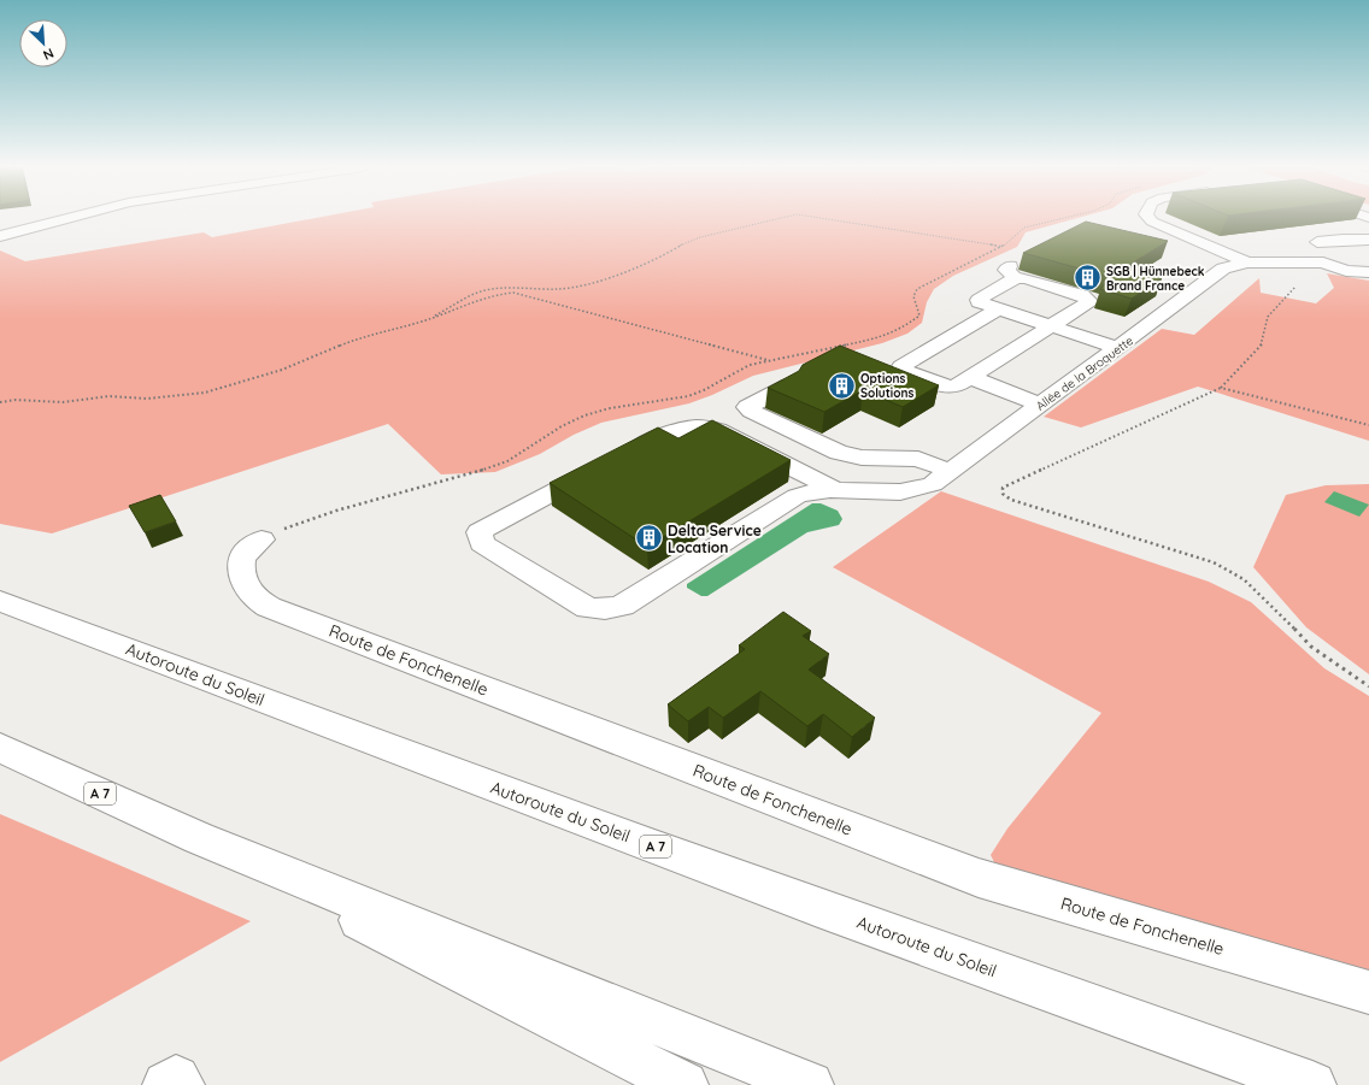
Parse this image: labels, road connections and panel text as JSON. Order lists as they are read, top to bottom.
{
  "streets": {
    "main road": [
      "Allée de la Broquette",
      "Route de Fonchenelle",
      "Autoroute du Soleil",
      "A 7"
    ]
  },
  "places": {
    "building": ["SGB | Hünnebeck Brand France", "Options Solutions", "Delta Service Location"]
  },
  "north": "bottom right"
}
